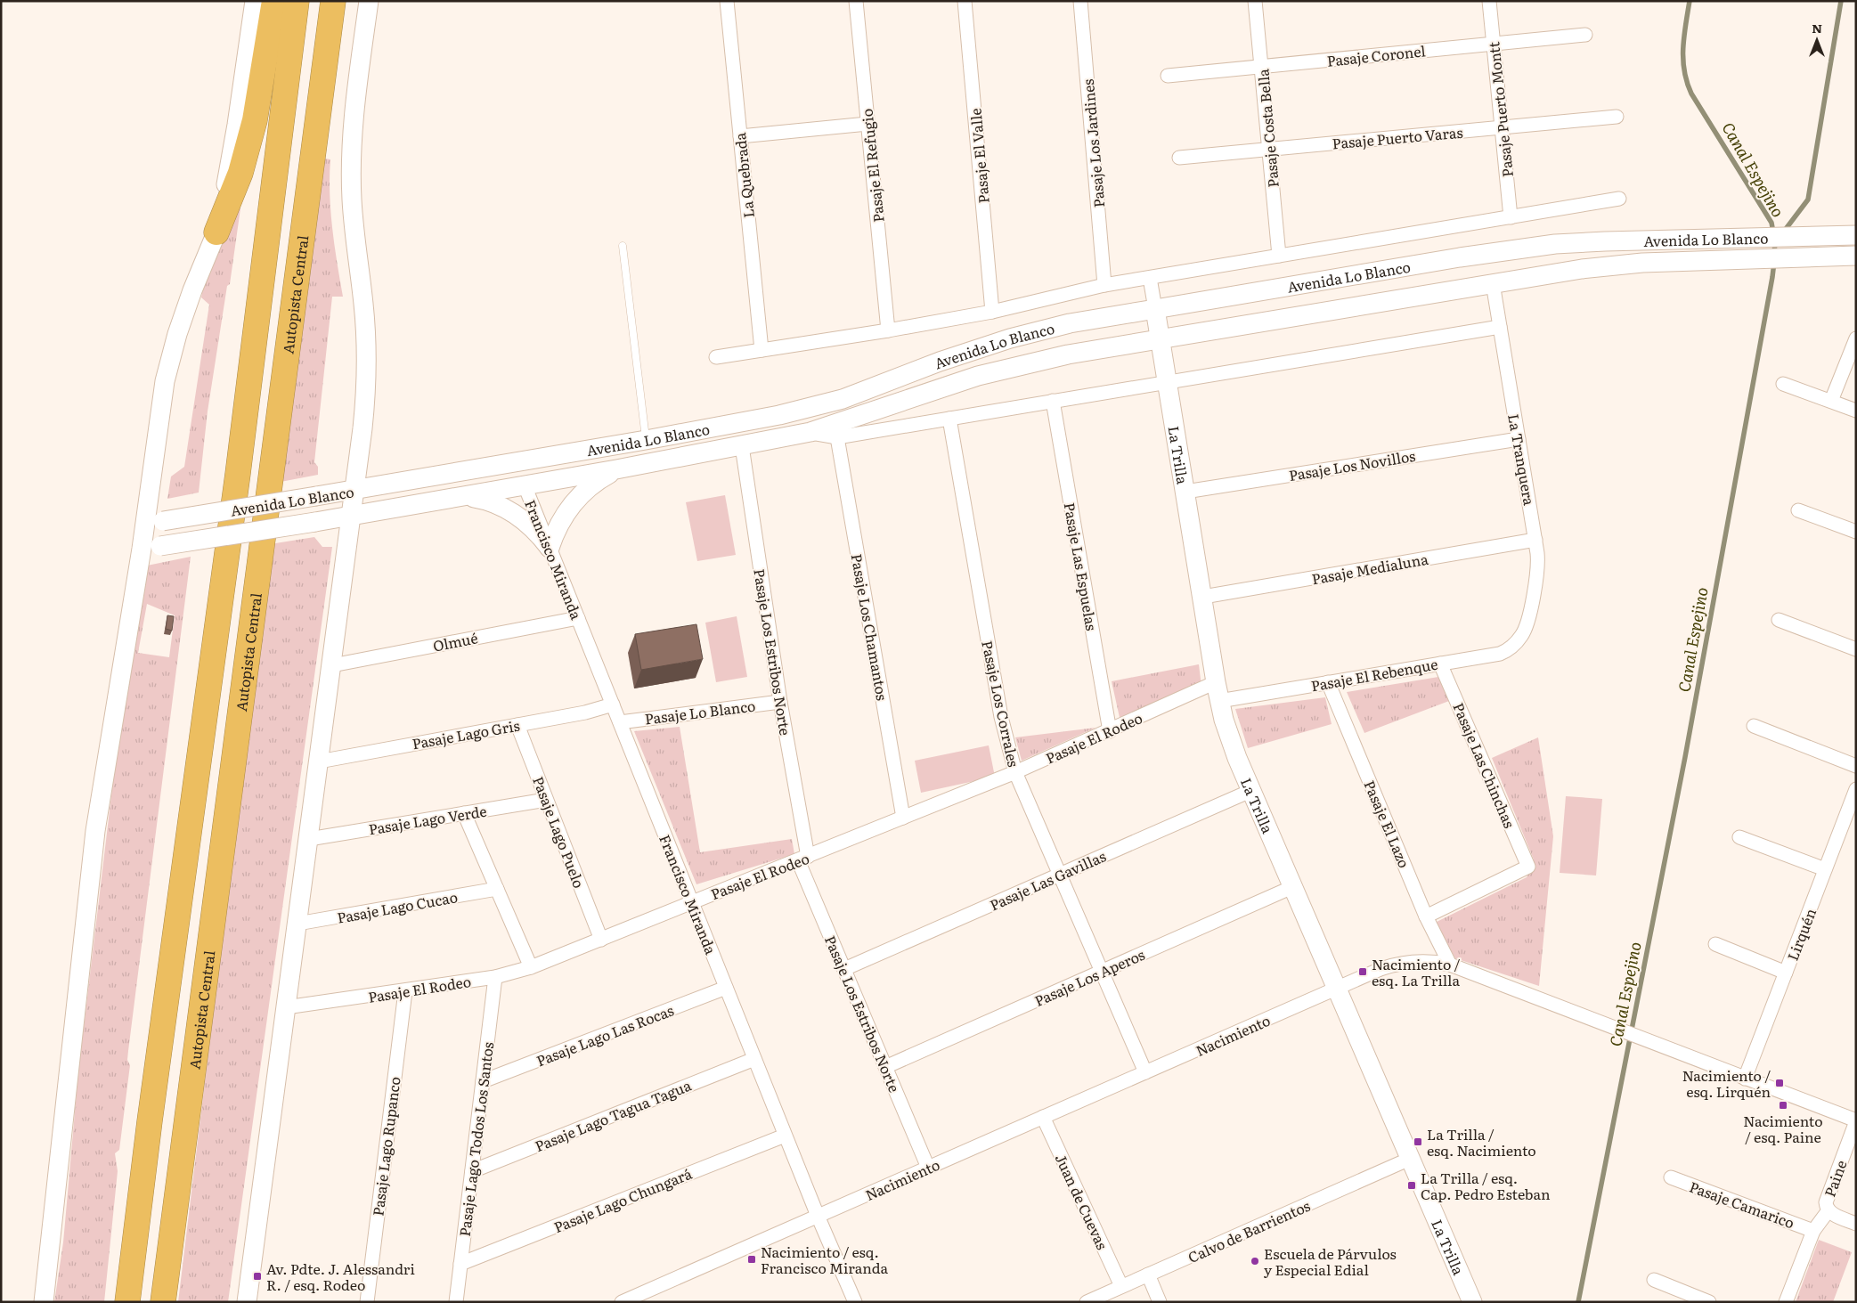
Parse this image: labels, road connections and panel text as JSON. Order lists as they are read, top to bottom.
{
  "streets": {
    "highway": ["Autopista Central"],
    "main road": ["Avenida Lo Blanco", "La Trilla"],
    "street": [
      "Pasaje Coronel",
      "Pasaje Puerto Montt",
      "Pasaje Costa Bella",
      "Pasaje Puerto Varas",
      "Pasaje Los Jardines",
      "Pasaje El Valle",
      "Pasaje El Refugio",
      "La Quebrada",
      "La Tranquera",
      "Pasaje Los Novillos",
      "Francisco Miranda",
      "Pasaje Las Espuelas",
      "Pasaje Medialuna",
      "Pasaje Los Chamantos",
      "Olmué",
      "Pasaje Los Estribos Norte",
      "Pasaje El Rebenque",
      "Pasaje Los Corrales",
      "Pasaje Lo Blanco",
      "Pasaje Lago Gris",
      "Pasaje El Rodeo",
      "Pasaje Las Chinchas",
      "Pasaje Lago Verde",
      "Pasaje El Lazo",
      "Pasaje Lago Puelo",
      "Pasaje Las Gavillas",
      "Pasaje Lago Cucao",
      "Lirquén",
      "Pasaje Los Aperos",
      "Pasaje Lago Las Rocas",
      "Nacimiento",
      "Pasaje Lago Tagua Tagua",
      "Pasaje Lago Todos Los Santos",
      "Pasaje Lago Rupanco",
      "Paine",
      "Pasaje Lago Chungará",
      "Juan de Cuevas",
      "Pasaje Camarico",
      "Calvo de Barrientos"
    ]
  },
  "crossings": [
    ["Pasaje Coronel", "Pasaje Puerto Montt"],
    ["Pasaje Coronel", "Pasaje Costa Bella"],
    ["Pasaje Puerto Montt", "Pasaje Puerto Varas"],
    ["Pasaje Puerto Montt", "Avenida Lo Blanco"],
    ["Pasaje Costa Bella", "Pasaje Puerto Varas"],
    ["Pasaje Costa Bella", "Avenida Lo Blanco"],
    ["Pasaje Los Jardines", "Avenida Lo Blanco"],
    ["Pasaje El Valle", "Avenida Lo Blanco"],
    ["Pasaje El Refugio", "Avenida Lo Blanco"],
    ["La Quebrada", "Avenida Lo Blanco"],
    ["Avenida Lo Blanco", "La Trilla"],
    ["Avenida Lo Blanco", "La Tranquera"],
    ["Avenida Lo Blanco", "Francisco Miranda"],
    ["Avenida Lo Blanco", "Pasaje Las Espuelas"],
    ["Avenida Lo Blanco", "Pasaje Los Chamantos"],
    ["Avenida Lo Blanco", "Pasaje Los Estribos Norte"],
    ["Avenida Lo Blanco", "Pasaje Los Corrales"],
    ["La Trilla", "Pasaje Los Novillos"],
    ["La Trilla", "Pasaje Medialuna"],
    ["La Trilla", "Pasaje El Rebenque"],
    ["La Trilla", "Pasaje El Rodeo"],
    ["La Trilla", "Pasaje Las Gavillas"],
    ["La Trilla", "Pasaje Los Aperos"],
    ["La Trilla", "Nacimiento"],
    ["La Trilla", "Calvo de Barrientos"],
    ["La Tranquera", "Pasaje Los Novillos"],
    ["La Tranquera", "Pasaje Medialuna"],
    ["La Tranquera", "Pasaje El Rebenque"],
    ["Francisco Miranda", "Olmué"],
    ["Francisco Miranda", "Pasaje Lo Blanco"],
    ["Francisco Miranda", "Pasaje Lago Gris"],
    ["Francisco Miranda", "Pasaje El Rodeo"],
    ["Francisco Miranda", "Pasaje Lago Las Rocas"],
    ["Francisco Miranda", "Nacimiento"],
    ["Francisco Miranda", "Pasaje Lago Tagua Tagua"],
    ["Francisco Miranda", "Pasaje Lago Chungará"],
    ["Pasaje Las Espuelas", "Pasaje El Rodeo"],
    ["Pasaje Los Chamantos", "Pasaje El Rodeo"],
    ["Pasaje Los Estribos Norte", "Pasaje Lo Blanco"],
    ["Pasaje Los Estribos Norte", "Pasaje El Rodeo"],
    ["Pasaje Los Estribos Norte", "Pasaje Las Gavillas"],
    ["Pasaje Los Estribos Norte", "Pasaje Los Aperos"],
    ["Pasaje Los Estribos Norte", "Nacimiento"],
    ["Pasaje El Rebenque", "Pasaje Las Chinchas"],
    ["Pasaje El Rebenque", "Pasaje El Lazo"],
    ["Pasaje Los Corrales", "Pasaje El Rodeo"],
    ["Pasaje Los Corrales", "Pasaje Las Gavillas"],
    ["Pasaje Los Corrales", "Pasaje Los Aperos"],
    ["Pasaje Los Corrales", "Nacimiento"],
    ["Pasaje Lago Gris", "Pasaje Lago Puelo"],
    ["Pasaje El Rodeo", "Pasaje Lago Puelo"],
    ["Pasaje El Rodeo", "Pasaje Lago Todos Los Santos"],
    ["Pasaje El Rodeo", "Pasaje Lago Rupanco"],
    ["Pasaje Las Chinchas", "Pasaje El Lazo"],
    ["Pasaje Lago Verde", "Pasaje Lago Puelo"],
    ["Pasaje El Lazo", "Nacimiento"],
    ["Lirquén", "Nacimiento"],
    ["Pasaje Lago Las Rocas", "Pasaje Lago Todos Los Santos"],
    ["Nacimiento", "Paine"],
    ["Nacimiento", "Juan de Cuevas"],
    ["Pasaje Lago Tagua Tagua", "Pasaje Lago Todos Los Santos"],
    ["Pasaje Lago Todos Los Santos", "Pasaje Lago Chungará"],
    ["Juan de Cuevas", "Calvo de Barrientos"]
  ],
  "water": ["Canal Espejino"],
  "places": {
    "transit": [
      "Nacimiento / esq. La Trilla",
      "Nacimiento / esq. Lirquén",
      "Nacimiento / esq. Paine",
      "La Trilla / esq. Nacimiento",
      "La Trilla / esq. Cap. Pedro Esteban",
      "Nacimiento / esq. Francisco Miranda",
      "Av. Pdte. J. Alessandri R. / esq. Rodeo"
    ],
    "other": ["Escuela de Párvulos y Especial Edial"]
  },
  "north": "top"
}
